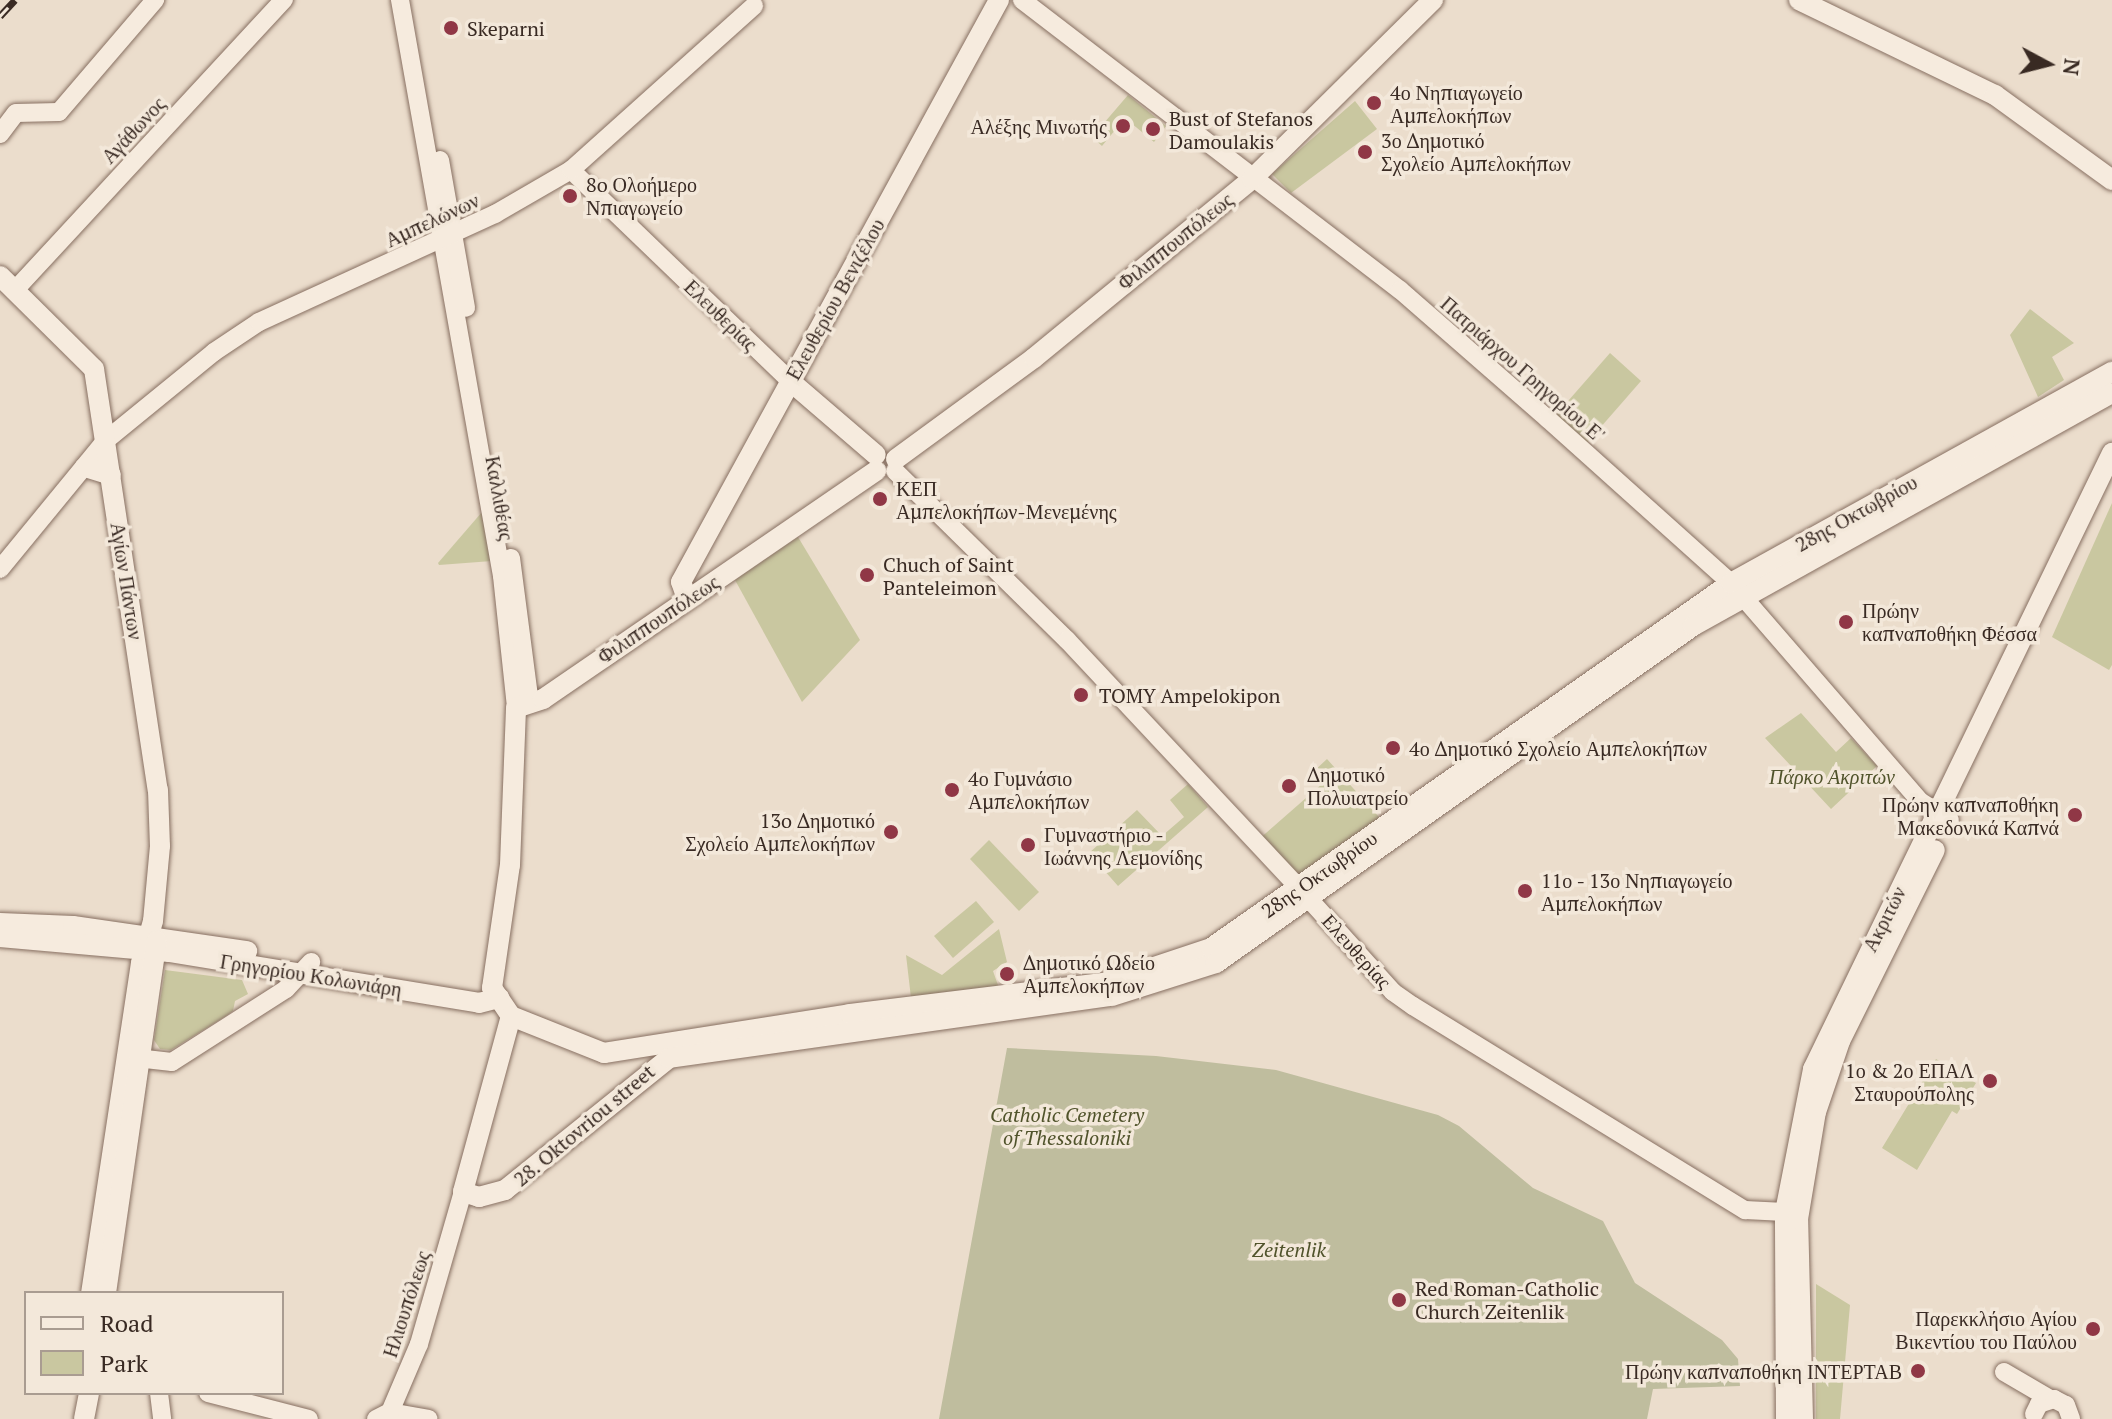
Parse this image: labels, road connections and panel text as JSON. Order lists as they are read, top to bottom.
{
  "streets": {
    "main road": [
      "Φιλιππουπόλεως",
      "Ελευθερίου Βενιζέλου",
      "Ελευθερίας",
      "Καλλιθέας",
      "28ης Οκτωβρίου",
      "Αγίων Πάντων",
      "Ακριτών",
      "Γρηγορίου Κολωνιάρη"
    ],
    "street": [
      "Αγάθωνος",
      "Αμπελώνων",
      "Πατριάρχου Γρηγορίου Ε'",
      "Ηλιουπόλεως"
    ]
  },
  "crossings": [
    ["Αγάθωνος", "Αγίων Πάντων"],
    ["Αμπελώνων", "Ελευθερίας"],
    ["Αμπελώνων", "Καλλιθέας"],
    ["Αμπελώνων", "Αγίων Πάντων"],
    ["Φιλιππουπόλεως", "Ελευθερίου Βενιζέλου"],
    ["Φιλιππουπόλεως", "Ελευθερίας"],
    ["Φιλιππουπόλεως", "Πατριάρχου Γρηγορίου Ε'"],
    ["Φιλιππουπόλεως", "Καλλιθέας"],
    ["Ελευθερίου Βενιζέλου", "Ελευθερίας"],
    ["Ελευθερίας", "28ης Οκτωβρίου"],
    ["Ελευθερίας", "Ακριτών"],
    ["Πατριάρχου Γρηγορίου Ε'", "28ης Οκτωβρίου"],
    ["Πατριάρχου Γρηγορίου Ε'", "Ακριτών"],
    ["Καλλιθέας", "Γρηγορίου Κολωνιάρη"],
    ["28ης Οκτωβρίου", "Ηλιουπόλεως"],
    ["Αγίων Πάντων", "Γρηγορίου Κολωνιάρη"]
  ],
  "parks": ["Πάρκο Ακριτών", "Catholic Cemetery of Thessaloniki", "Zeitenlik"],
  "places": [
    "Skeparni",
    "4ο Νηπιαγωγείο Αμπελοκήπων",
    "Αλέξης Μινωτής",
    "Bust of Stefanos Damoulakis",
    "3ο Δημοτικό Σχολείο Αμπελοκήπων",
    "8o Ολοήμερο Νπιαγωγείο",
    "ΚΕΠ Αμπελοκήπων-Μενεμένης",
    "Chuch of Saint Panteleimon",
    "Πρώην καπναποθήκη Φέσσα",
    "TOMY Ampelokipon",
    "4ο Δημοτικό Σχολείο Αμπελοκήπων",
    "Δημοτικό Πολυιατρείο",
    "4ο Γυμνάσιο Αμπελοκήπων",
    "Πρώην καπναποθήκη Μακεδονικά Καπνά",
    "13o Δημοτικό Σχολείο Αμπελοκήπων",
    "Γυμναστήριο - Ιωάννης Λεμονίδης",
    "11ο - 13ο Νηπιαγωγείο Αμπελοκήπων",
    "Δημοτικό Ωδείο Αμπελοκήπων",
    "1ο & 2ο ΕΠΑΛ Σταυρούπολης",
    "Red Roman-Catholic Church Zeitenlik",
    "Παρεκκλήσιο Αγίου Βικεντίου του Παύλου",
    "Πρώην καπναποθήκη ΙΝΤΕΡΤΑΒ"
  ],
  "legend": ["Road", "Park"],
  "north": "right"
}
